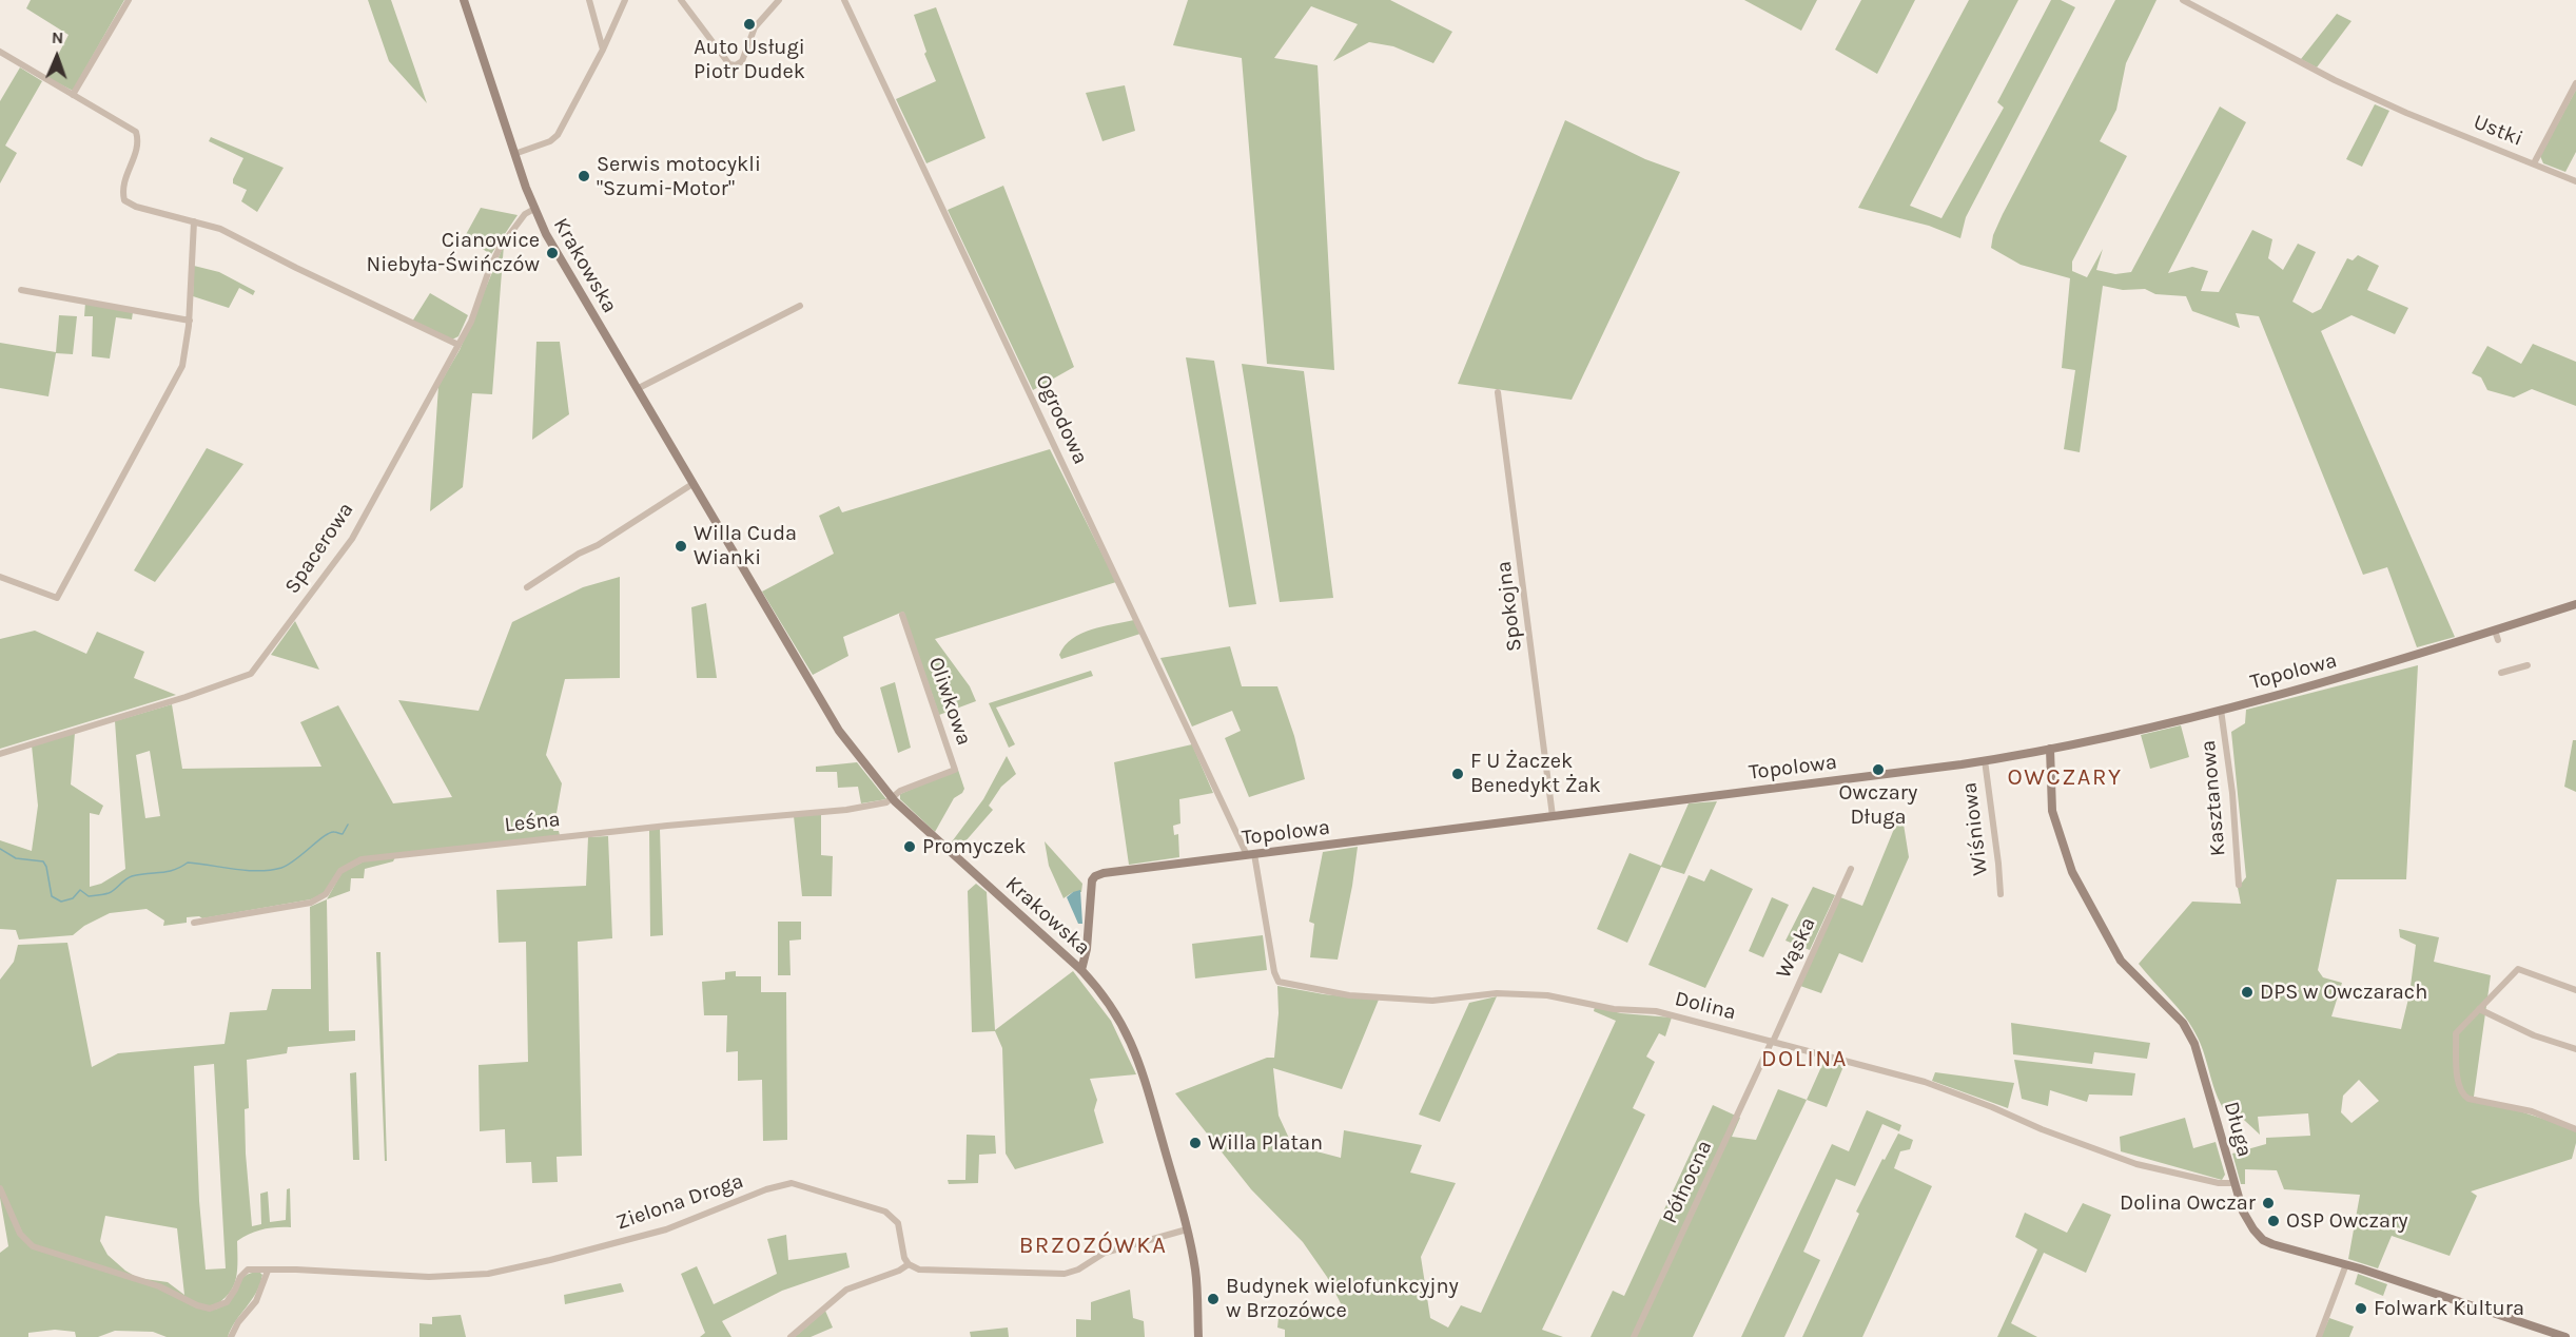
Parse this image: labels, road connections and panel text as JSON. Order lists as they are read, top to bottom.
{
  "streets": {
    "street": [
      "Ustki",
      "Krakowska",
      "Ogrodowa",
      "Spacerowa",
      "Spokojna",
      "Topolowa",
      "Oliwkowa",
      "Kasztanowa",
      "Leśna",
      "Wiśniowa",
      "Wąska",
      "Dolina",
      "Długa",
      "Północna",
      "Zielona Droga"
    ]
  },
  "crossings": [
    ["Krakowska", "Spacerowa"],
    ["Krakowska", "Topolowa"],
    ["Krakowska", "Oliwkowa"],
    ["Krakowska", "Leśna"],
    ["Ogrodowa", "Topolowa"],
    ["Ogrodowa", "Dolina"],
    ["Spokojna", "Topolowa"],
    ["Topolowa", "Kasztanowa"],
    ["Topolowa", "Wiśniowa"],
    ["Topolowa", "Dolina"],
    ["Topolowa", "Długa"],
    ["Oliwkowa", "Leśna"],
    ["Wąska", "Dolina"],
    ["Wąska", "Północna"],
    ["Dolina", "Długa"],
    ["Dolina", "Północna"]
  ],
  "districts": ["OWCZARY", "DOLINA", "BRZOZÓWKA"],
  "places": [
    "Auto Usługi Piotr Dudek",
    "Serwis motocykli \"Szumi-Motor\"",
    "Cianowice Niebyła-Świńczów",
    "Willa Cuda Wianki",
    "Owczary Długa",
    "F U Żaczek Benedykt Żak",
    "Promyczek",
    "DPS w Owczarach",
    "Willa Platan",
    "Dolina Owczar",
    "OSP Owczary",
    "Budynek wielofunkcyjny w Brzozówce",
    "Folwark Kultura"
  ],
  "north": "top"
}
